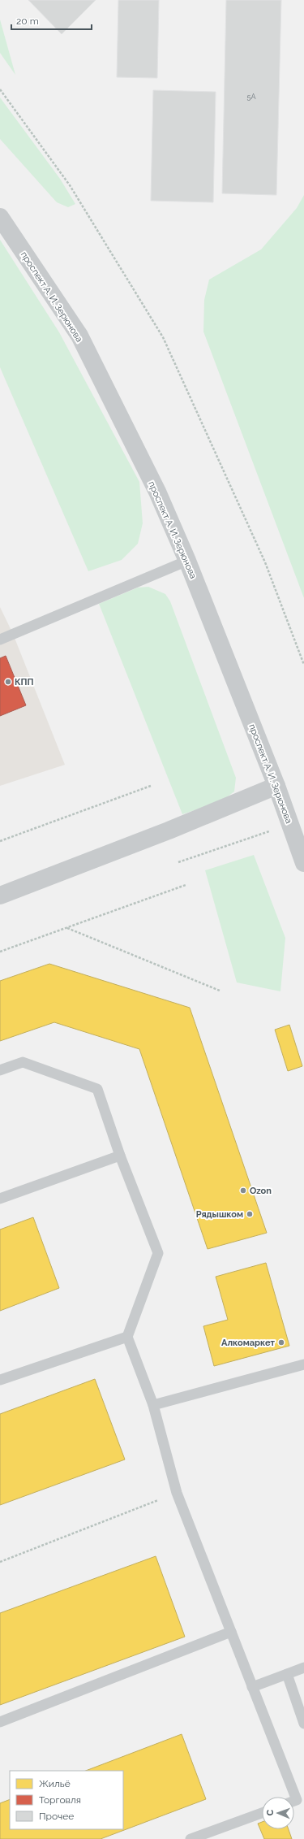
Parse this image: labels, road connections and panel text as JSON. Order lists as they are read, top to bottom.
{
  "streets": {
    "street": ["проспект А. И. Зерюнова"]
  },
  "places": [
    "КПП",
    "Ozon",
    "Рядышком",
    "Алкомаркет"
  ],
  "house_numbers": ["5А"],
  "legend": ["Жильё", "Торговля", "Прочее"],
  "scale_bar": "20 m",
  "north": "left"
}
